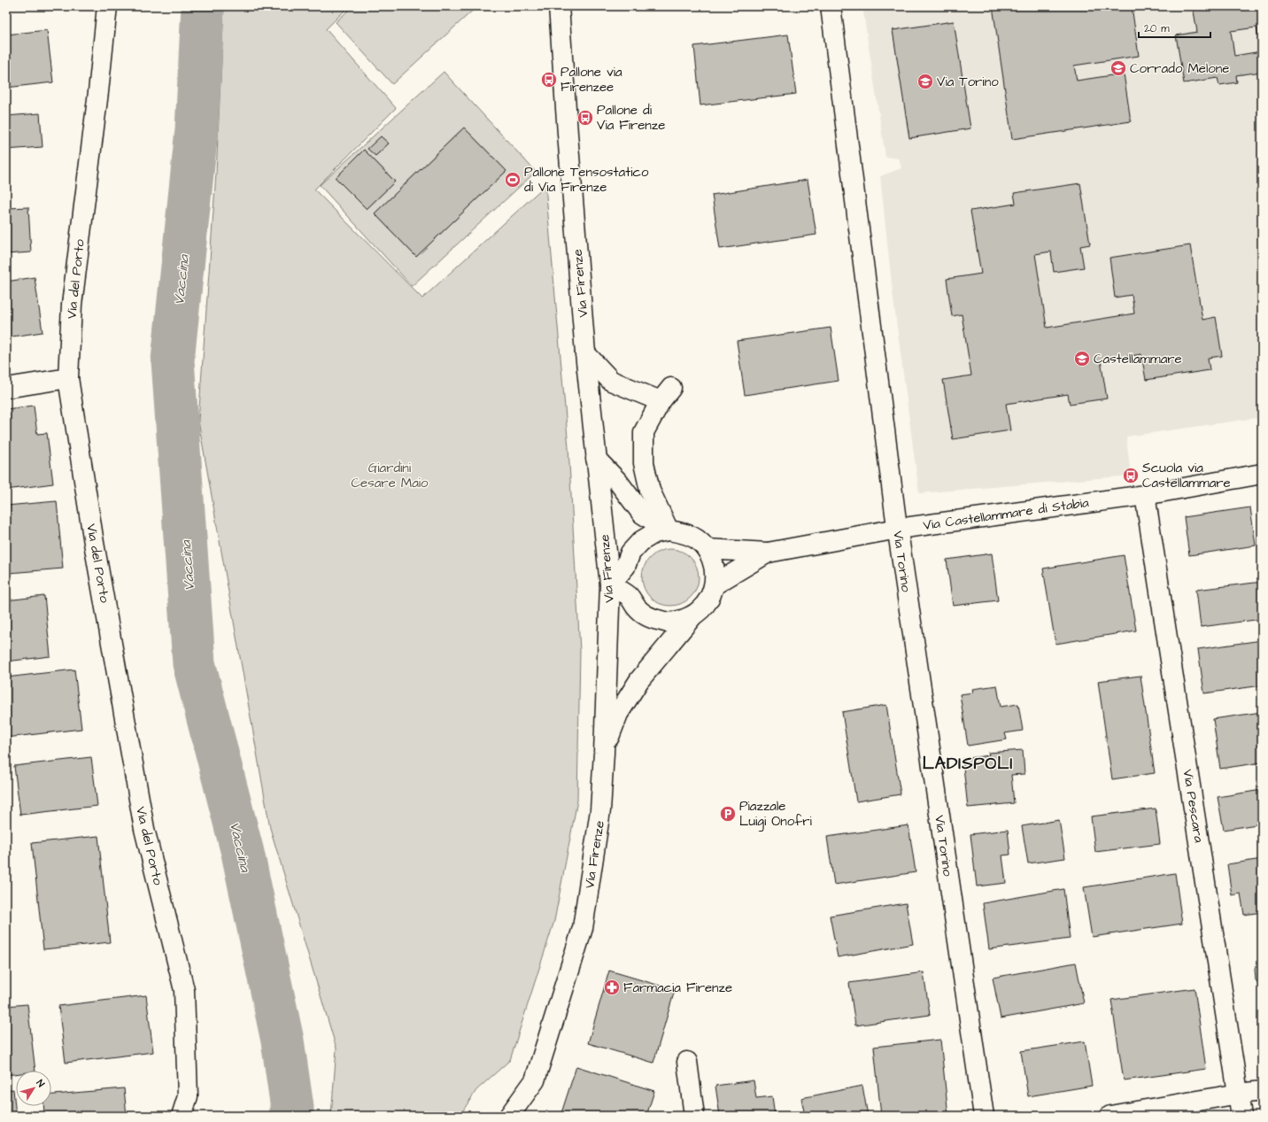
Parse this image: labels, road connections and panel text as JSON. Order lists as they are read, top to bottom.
{
  "streets": {
    "street": [
      "Via del Porto",
      "Via Firenze",
      "Via Castellammare di Stabia",
      "Via Torino",
      "Via Pescara"
    ]
  },
  "crossings": [
    ["Via Firenze", "Via Castellammare di Stabia"],
    ["Via Castellammare di Stabia", "Via Torino"],
    ["Via Castellammare di Stabia", "Via Pescara"]
  ],
  "districts": ["LADISPOLI"],
  "water": ["Vaccina"],
  "parks": ["Giardini Cesare Maio"],
  "places": {
    "school or university": ["Corrado Melone", "Via Torino", "Castellammare"],
    "bus stop": ["Pallone via Firenzee", "Pallone di Via Firenze", "Scuola via Castellammare"],
    "sports": ["Pallone Tensostatico di Via Firenze"],
    "parking": ["Piazzale Luigi Onofri"],
    "pharmacy": ["Farmacia Firenze"]
  },
  "scale_bar": "20 m",
  "north": "top right"
}
